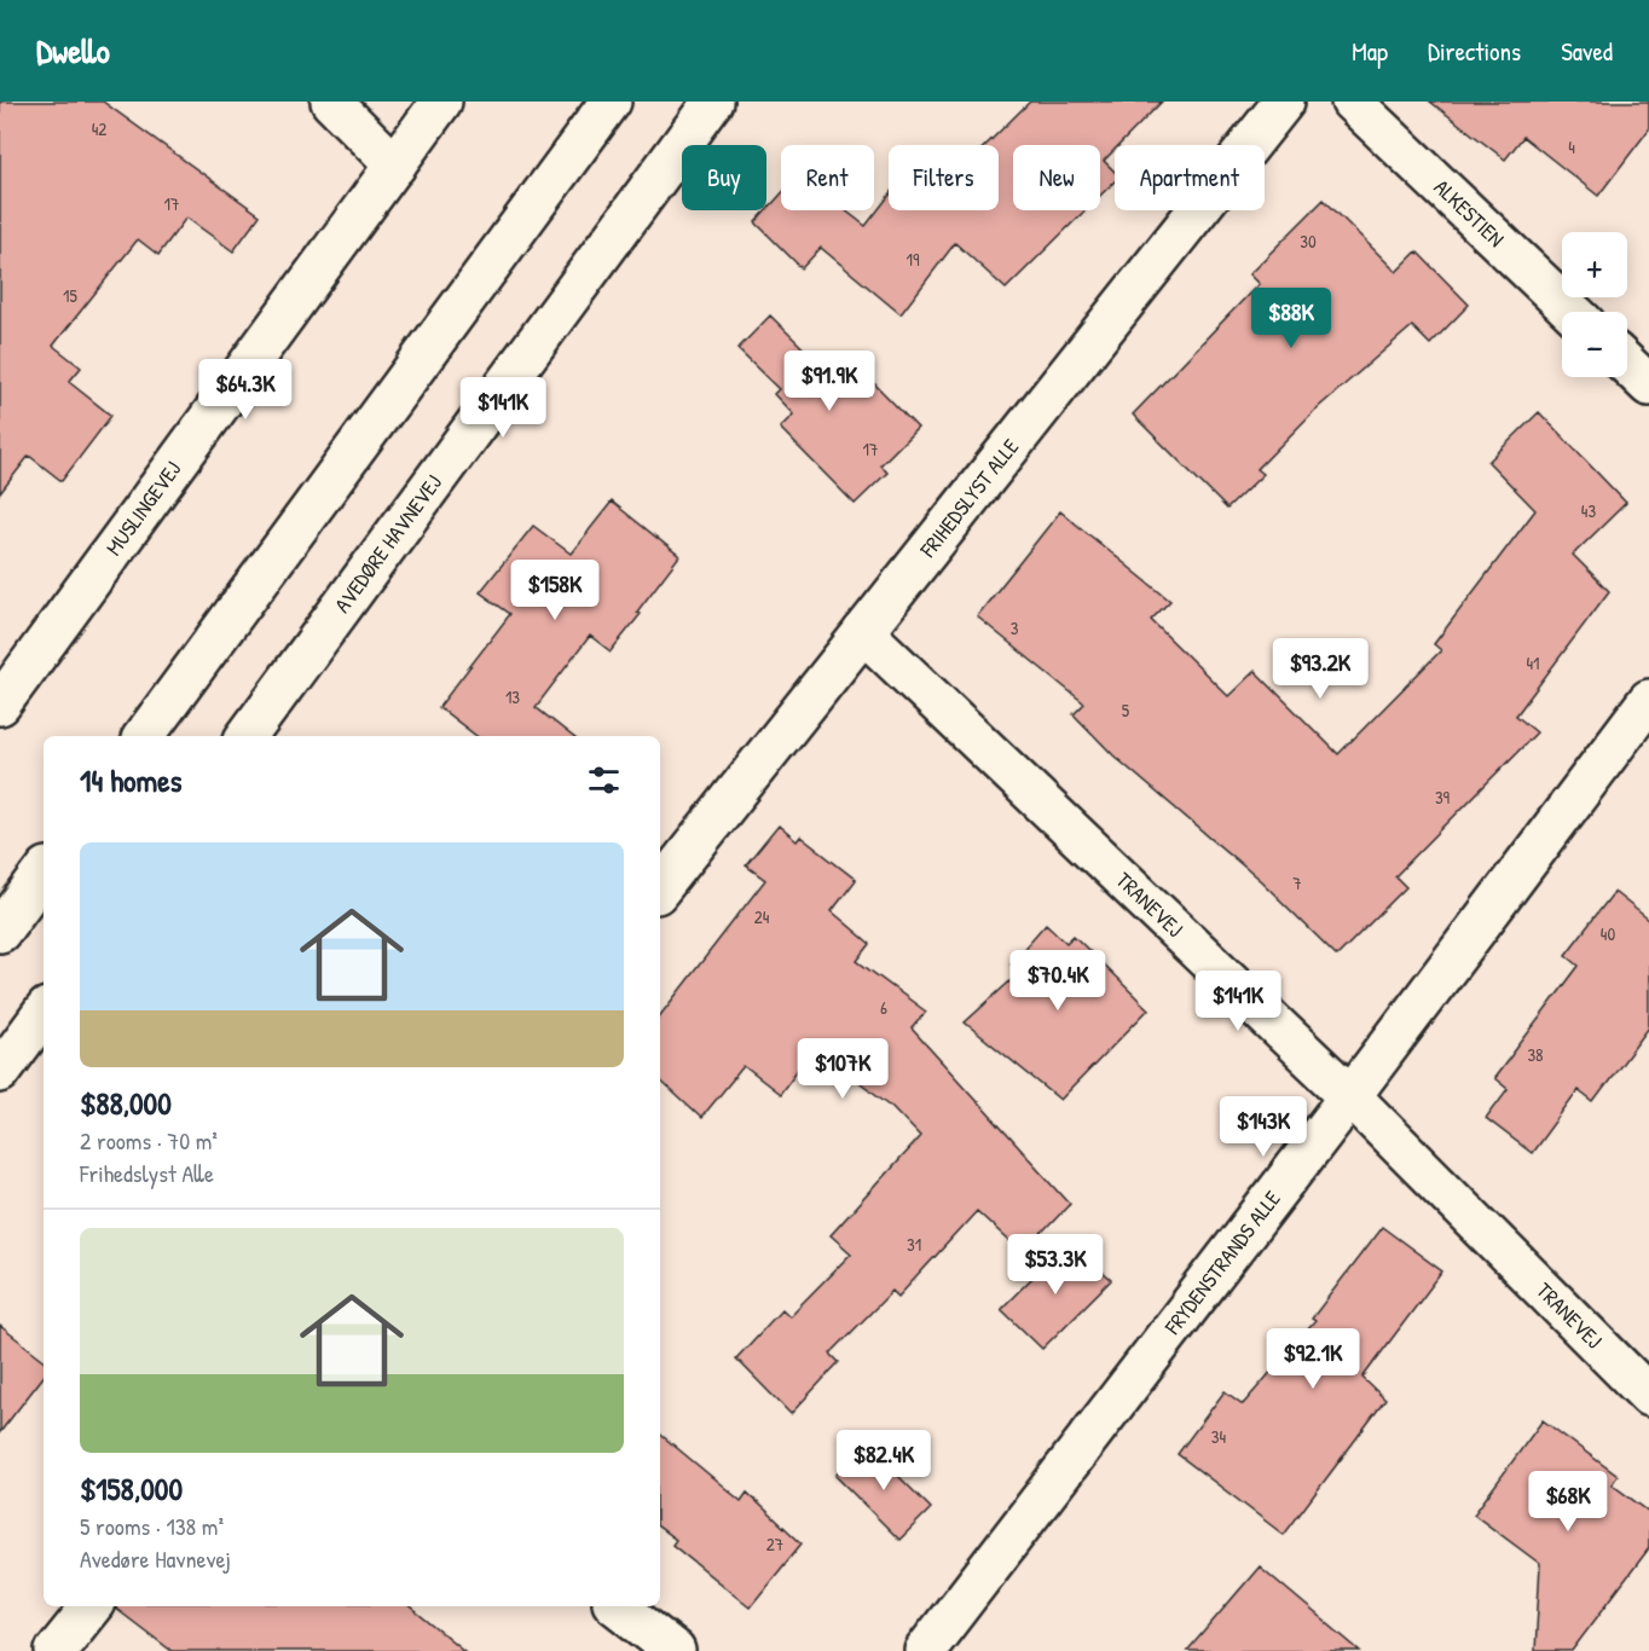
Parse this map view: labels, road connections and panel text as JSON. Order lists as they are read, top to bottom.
{
  "streets": {
    "street": [
      "ALKESTIEN",
      "FRIHEDSLYST ALLE",
      "MUSLINGEVEJ",
      "AVEDØRE HAVNEVEJ",
      "TRANEVEJ",
      "FRYDENSTRANDS ALLE"
    ]
  },
  "crossings": [
    ["FRIHEDSLYST ALLE", "TRANEVEJ"],
    ["TRANEVEJ", "FRYDENSTRANDS ALLE"]
  ],
  "house_numbers": [
    "42",
    "4",
    "17",
    "30",
    "19",
    "15",
    "17",
    "43",
    "3",
    "41",
    "13",
    "5",
    "39",
    "7",
    "24",
    "40",
    "6",
    "38",
    "31",
    "34",
    "27"
  ],
  "page": {
    "header": "Dwello",
    "nav": ["Map", "Directions", "Saved"],
    "chip": [
      "Buy",
      "Rent",
      "Filters",
      "New",
      "Apartment"
    ],
    "map_buttons": ["+", "−"],
    "price": [
      "$88K",
      "$91.9K",
      "$64.3K",
      "$141K",
      "$158K",
      "$93.2K",
      "$70.4K",
      "$141K",
      "$107K",
      "$143K",
      "$53.3K",
      "$92.1K",
      "$82.4K",
      "$68K"
    ],
    "heading": "14 homes",
    "list": [
      {
        "name": "$88,000",
        "note": "2 rooms · 70 m² · Frihedslyst Alle"
      },
      {
        "name": "$158,000",
        "note": "5 rooms · 138 m² · Avedøre Havnevej"
      }
    ]
  }
}
